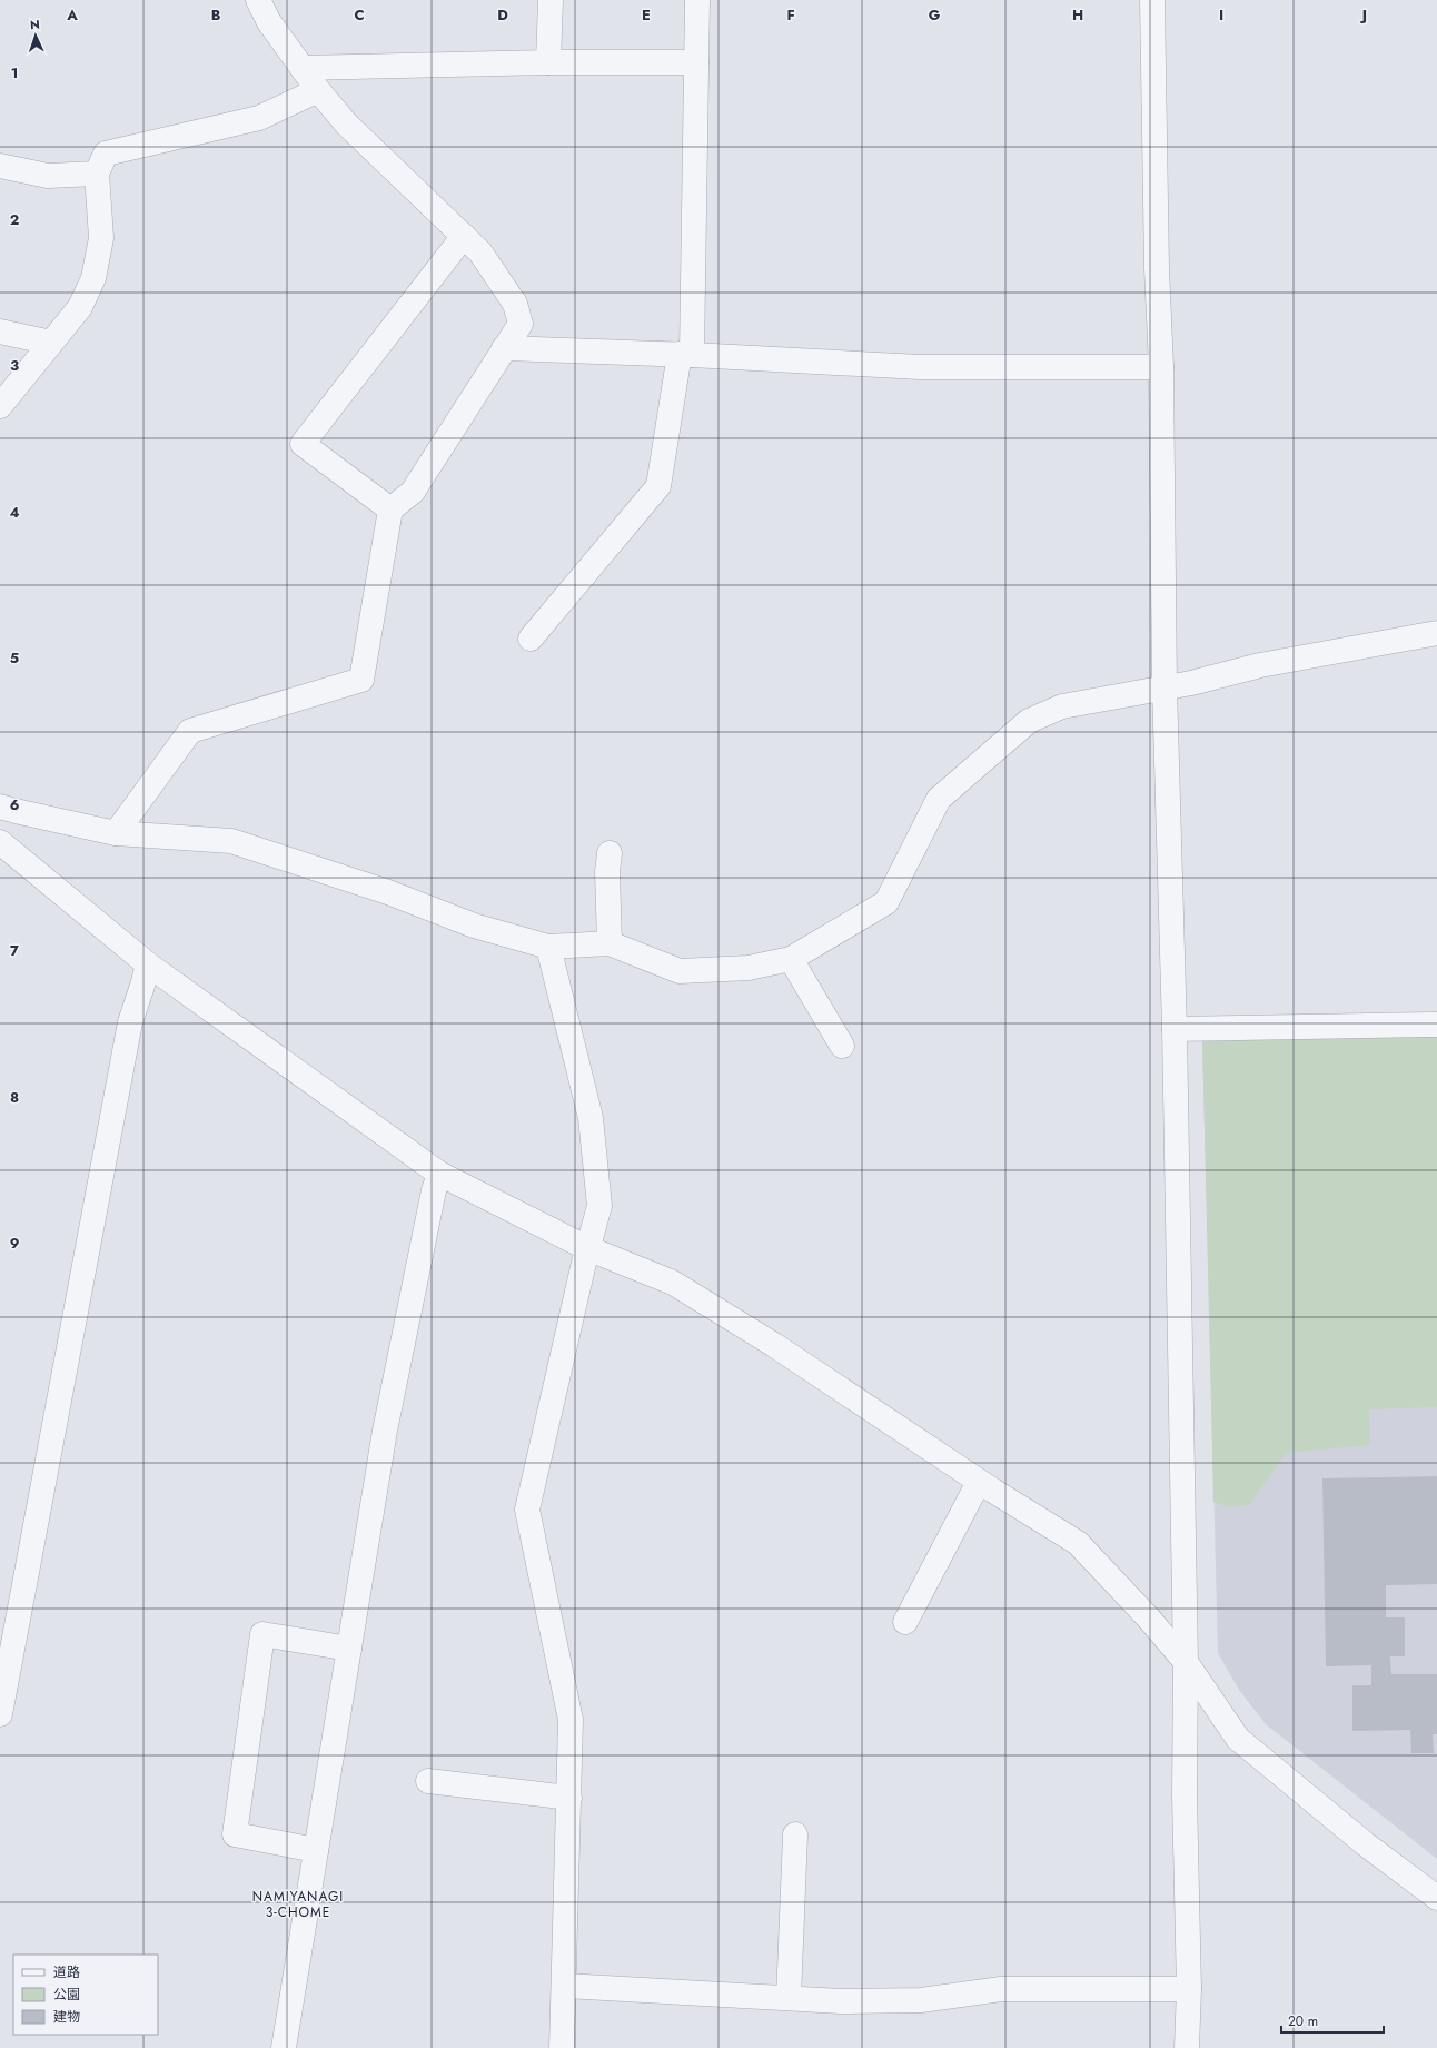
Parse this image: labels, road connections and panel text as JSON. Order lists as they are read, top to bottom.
{
  "districts": ["NAMIYANAGI 3-CHOME"],
  "legend": ["道路", "公園", "建物"],
  "scale_bar": "20 m",
  "north": "top",
  "grid": {
    "columns": [
      "A",
      "B",
      "C",
      "D",
      "E",
      "F",
      "G",
      "H",
      "I",
      "J"
    ],
    "rows": [
      "1",
      "2",
      "3",
      "4",
      "5",
      "6",
      "7",
      "8",
      "9"
    ]
  }
}
